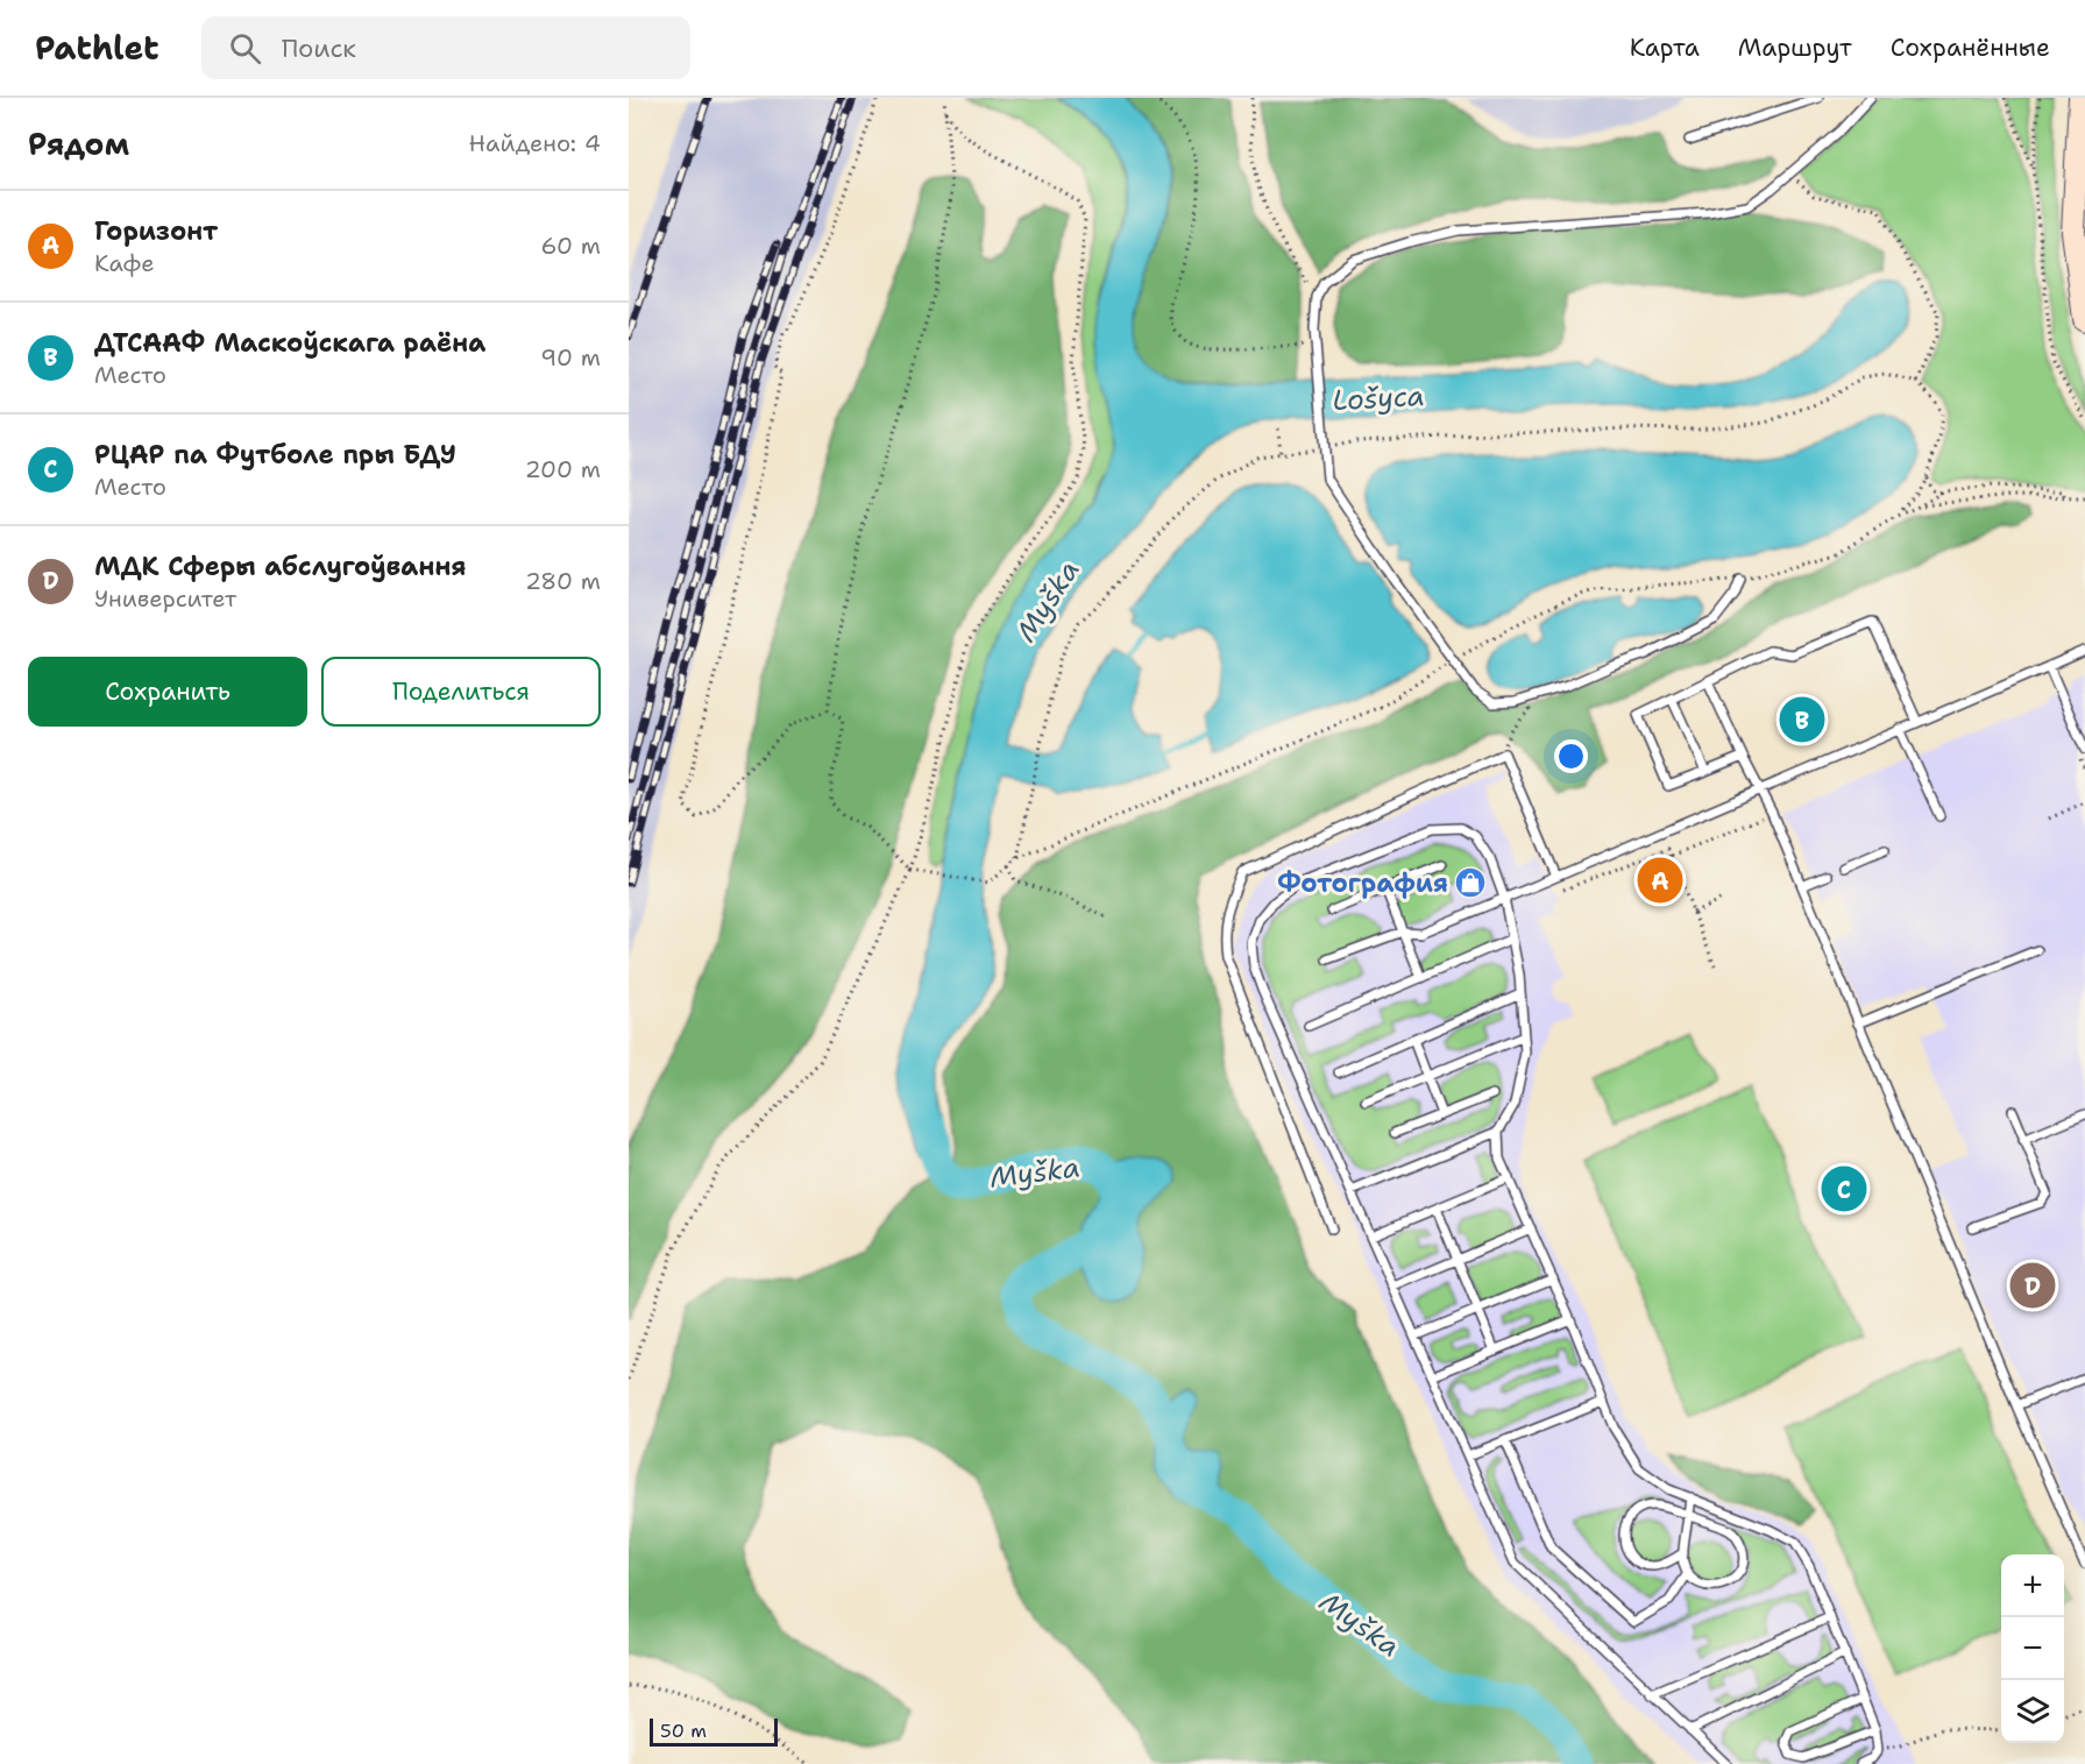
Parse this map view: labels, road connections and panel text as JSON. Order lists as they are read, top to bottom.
{
  "water": ["Lošyca", "Муška"],
  "places": {
    "shop": ["Фотография"]
  },
  "scale_bar": "50 m",
  "page": {
    "header": "Pathlet",
    "search": "Поиск",
    "nav": ["Карта", "Маршрут", "Сохранённые"],
    "heading": ["Рядом", "Найдено: 4"],
    "list": [
      {
        "mark": "A",
        "name": "Горизонт",
        "note": "Кафе",
        "value": "60 m"
      },
      {
        "mark": "B",
        "name": "ДТСААФ Маскоўскага раёна",
        "note": "Место",
        "value": "90 m"
      },
      {
        "mark": "C",
        "name": "РЦАР па Футболе пры БДУ",
        "note": "Место",
        "value": "200 m"
      },
      {
        "mark": "D",
        "name": "МДК Сферы абслугоўвання",
        "note": "Университет",
        "value": "280 m"
      }
    ],
    "buttons": ["Сохранить", "Поделиться"],
    "pins": [
      "B",
      "A",
      "C",
      "D"
    ],
    "map_buttons": ["+", "−"],
    "scale": "50 m"
  }
}
